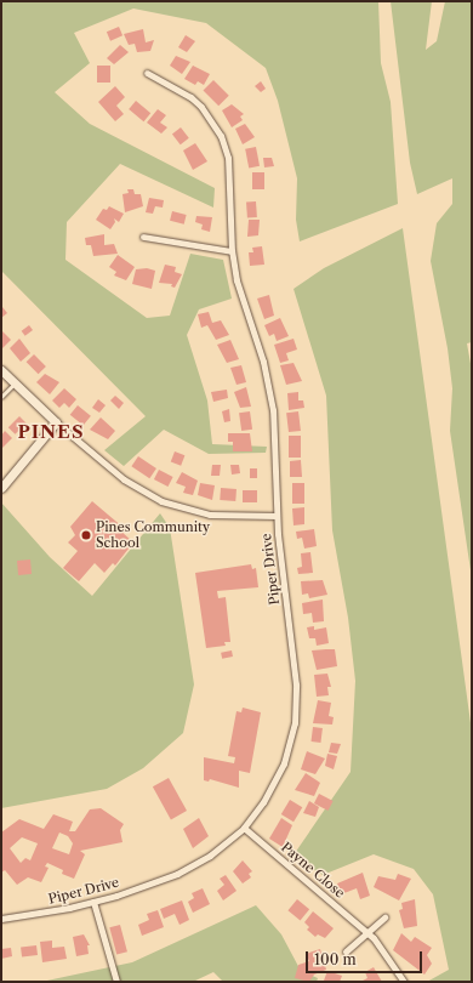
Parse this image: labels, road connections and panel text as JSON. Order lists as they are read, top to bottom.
{
  "streets": {
    "street": ["Piper Drive", "Payne Close"]
  },
  "crossings": [
    ["Piper Drive", "Payne Close"]
  ],
  "districts": ["PINES"],
  "places": ["Pines Community School"],
  "scale_bar": "100 m"
}
